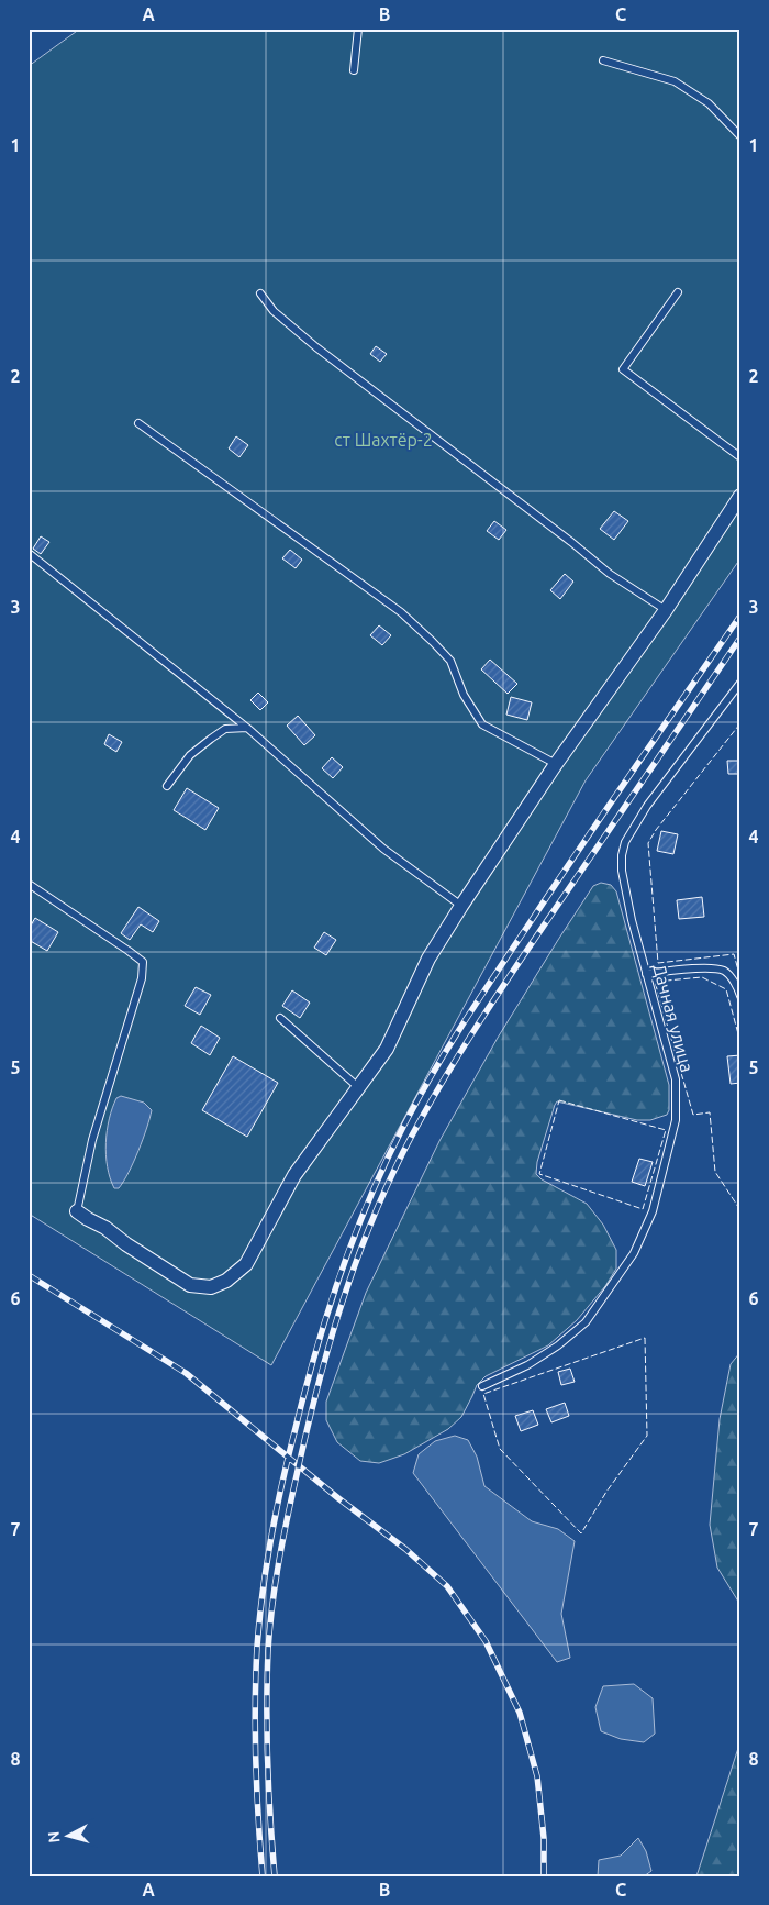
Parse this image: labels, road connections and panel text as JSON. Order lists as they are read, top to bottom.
{
  "streets": {
    "lane": ["Дачная улица"]
  },
  "parks": ["ст Шахтёр-2"],
  "north": "left",
  "grid": {
    "columns": ["A", "B", "C"],
    "rows": [
      "1",
      "2",
      "3",
      "4",
      "5",
      "6",
      "7",
      "8"
    ]
  }
}
